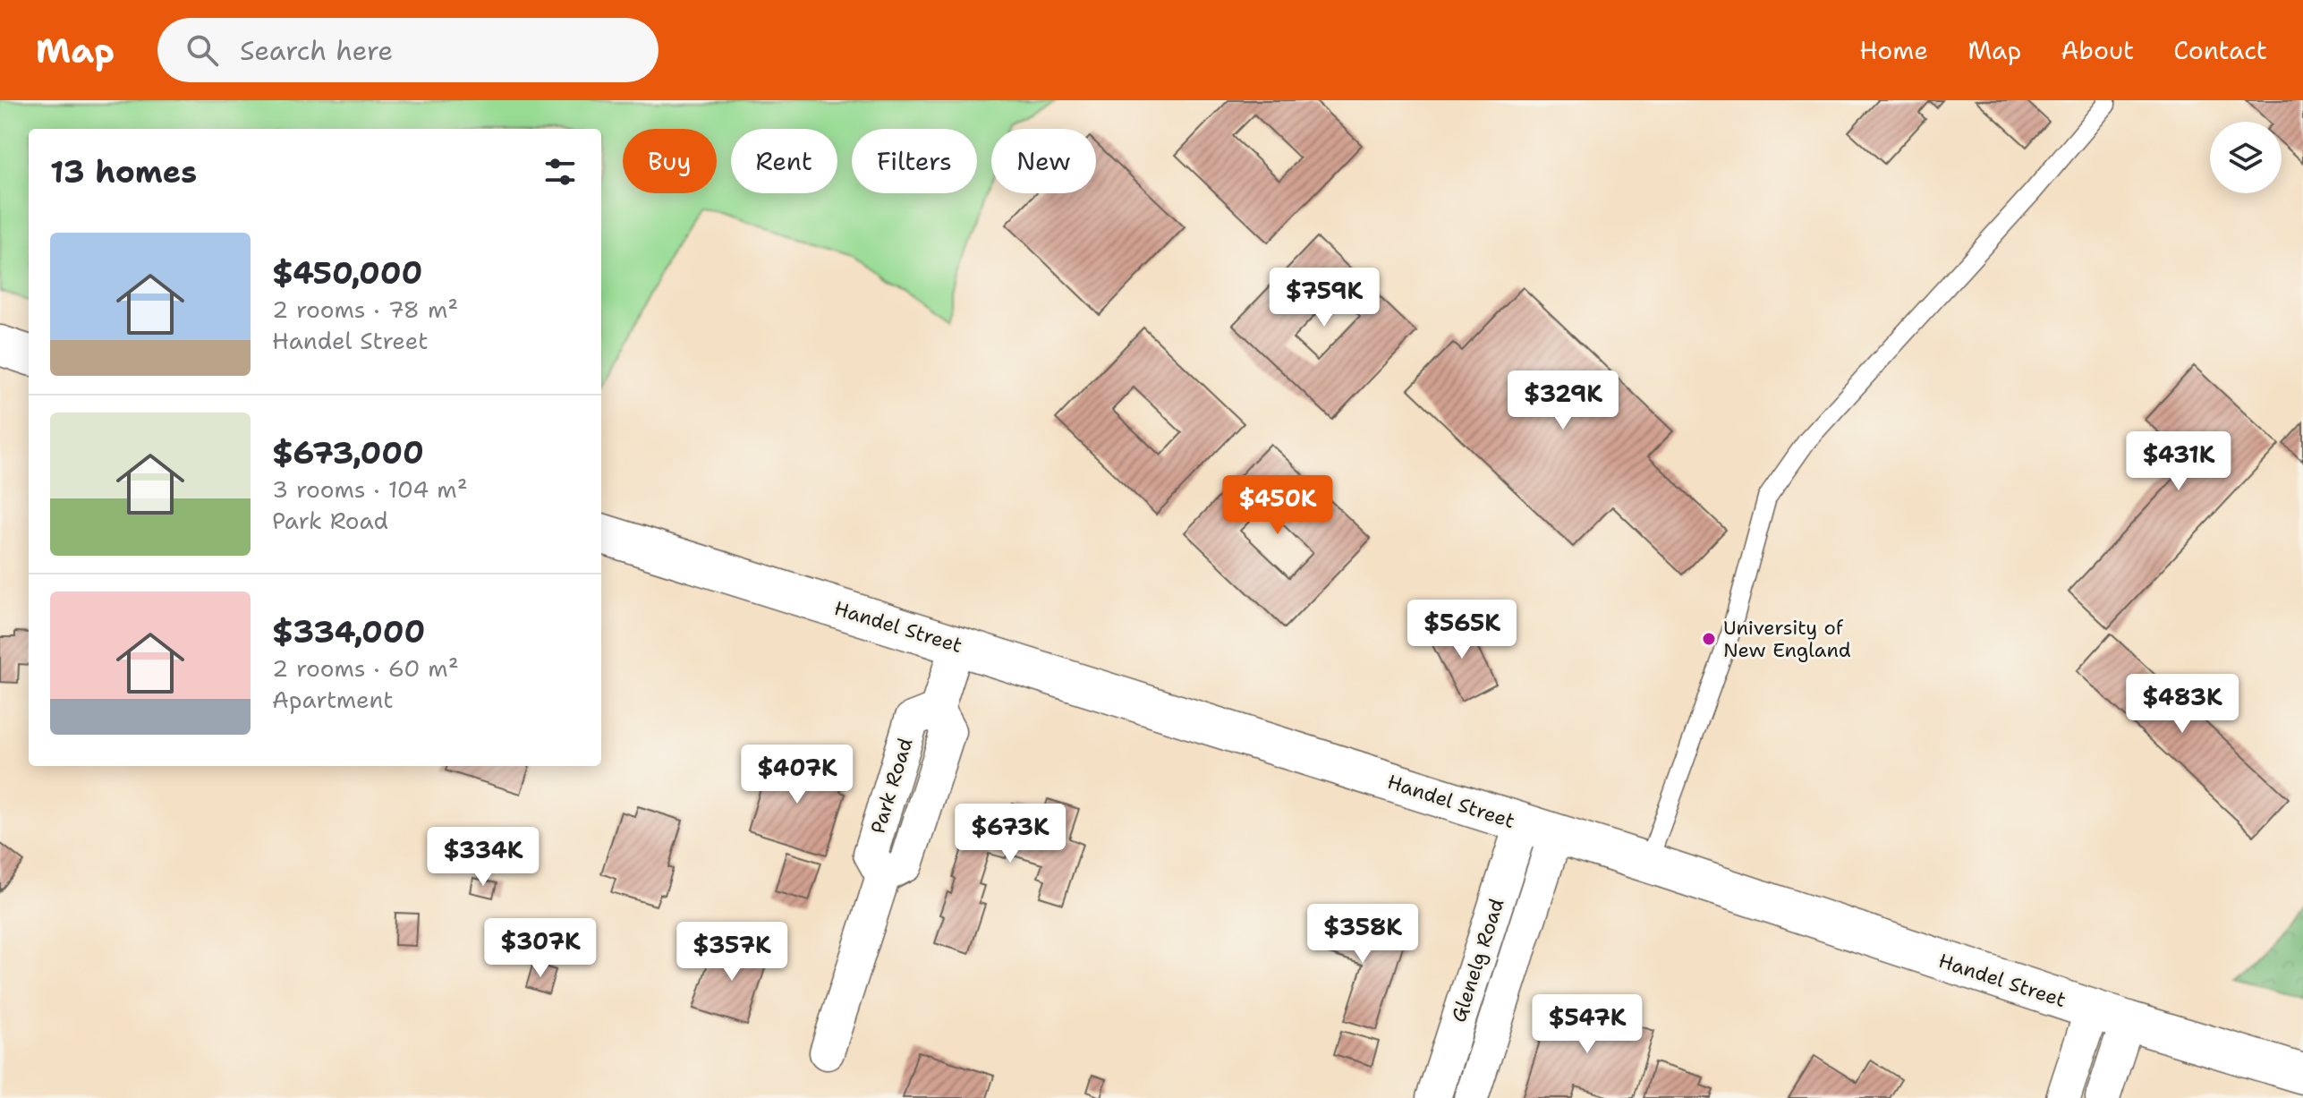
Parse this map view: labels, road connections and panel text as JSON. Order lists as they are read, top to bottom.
{
  "streets": {
    "street": ["Handel Street", "Park Road", "Glenelg Road"]
  },
  "crossings": [
    ["Handel Street", "Park Road"],
    ["Handel Street", "Glenelg Road"]
  ],
  "places": ["University of New England"],
  "page": {
    "header": "Map",
    "search": "Search here",
    "nav": [
      "Home",
      "Map",
      "About",
      "Contact"
    ],
    "chip": [
      "Buy",
      "Rent",
      "Filters",
      "New"
    ],
    "heading": "13 homes",
    "list": [
      {
        "name": "$450,000",
        "note": "2 rooms · 78 m² · Handel Street"
      },
      {
        "name": "$673,000",
        "note": "3 rooms · 104 m² · Park Road"
      },
      {
        "name": "$334,000",
        "note": "2 rooms · 60 m² · Apartment"
      }
    ],
    "price": [
      "$759K",
      "$329K",
      "$431K",
      "$450K",
      "$565K",
      "$483K",
      "$407K",
      "$673K",
      "$334K",
      "$358K",
      "$307K",
      "$357K",
      "$547K"
    ]
  }
}
